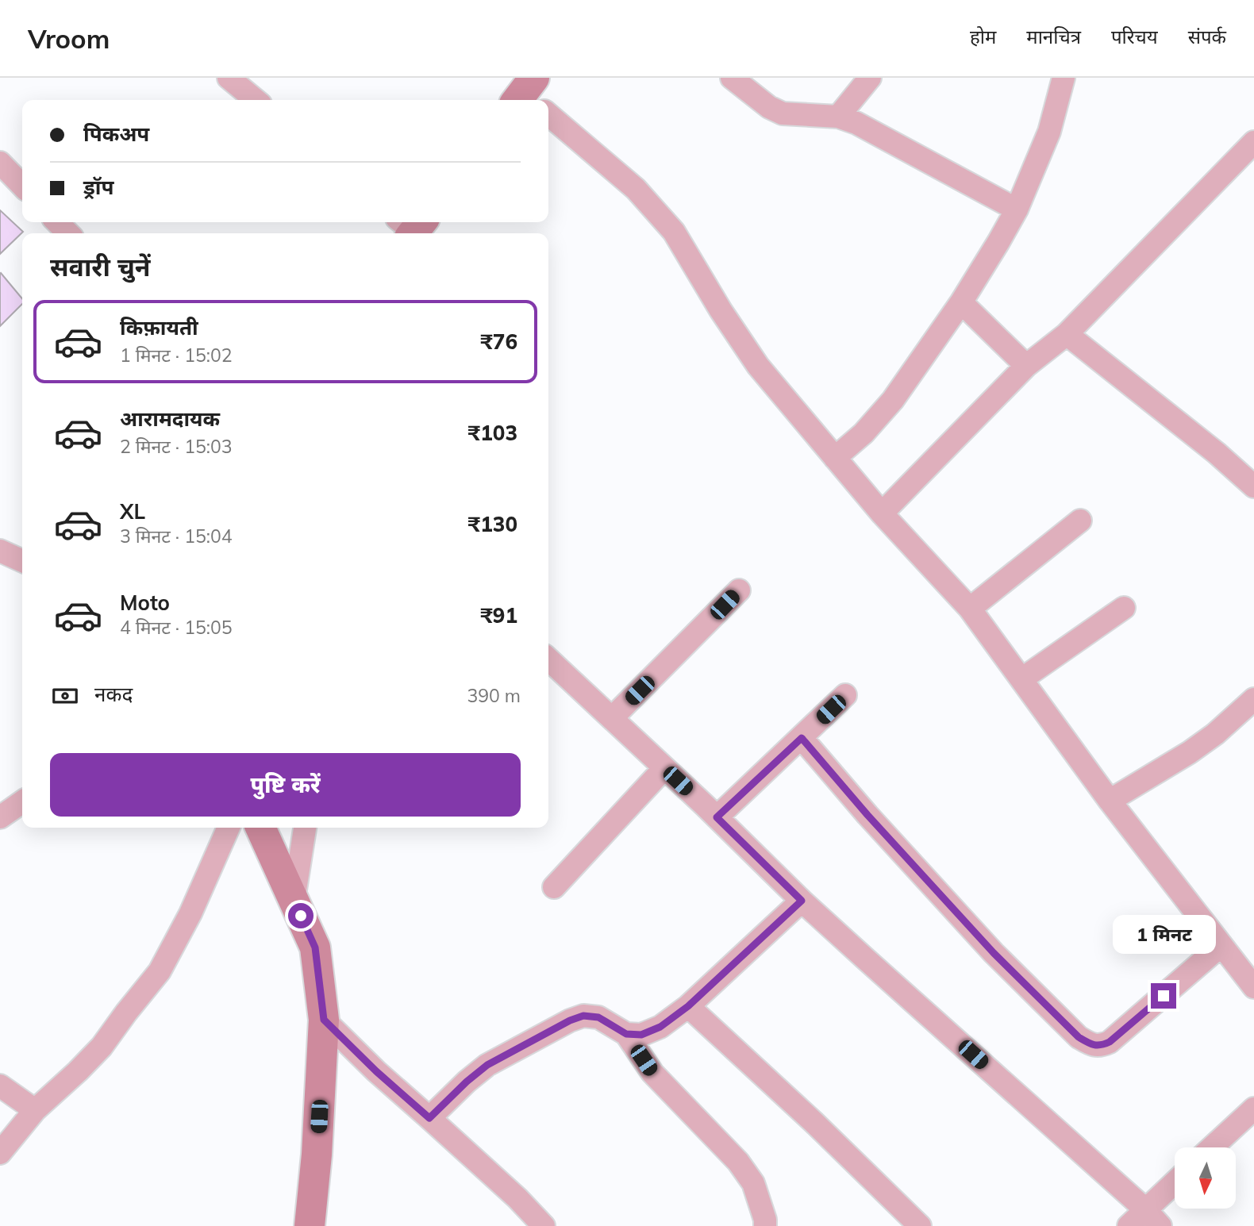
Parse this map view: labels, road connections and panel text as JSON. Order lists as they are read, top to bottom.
{
  "north": "bottom",
  "page": {
    "header": "Vroom",
    "nav": [
      "होम",
      "मानचित्र",
      "परिचय",
      "संपर्क"
    ],
    "banner": ["पिकअप", "ड्रॉप"],
    "heading": "सवारी चुनें",
    "list": [
      {
        "name": "किफ़ायती",
        "note": "1 मिनट · 15:02",
        "value": "₹76"
      },
      {
        "name": "आरामदायक",
        "note": "2 मिनट · 15:03",
        "value": "₹103"
      },
      {
        "name": "XL",
        "note": "3 मिनट · 15:04",
        "value": "₹130"
      },
      {
        "name": "Moto",
        "note": "4 मिनट · 15:05",
        "value": "₹91"
      }
    ],
    "pay": ["नकद", "390 m"],
    "buttons": "पुष्टि करें",
    "bubble": "1 मिनट"
  }
}
